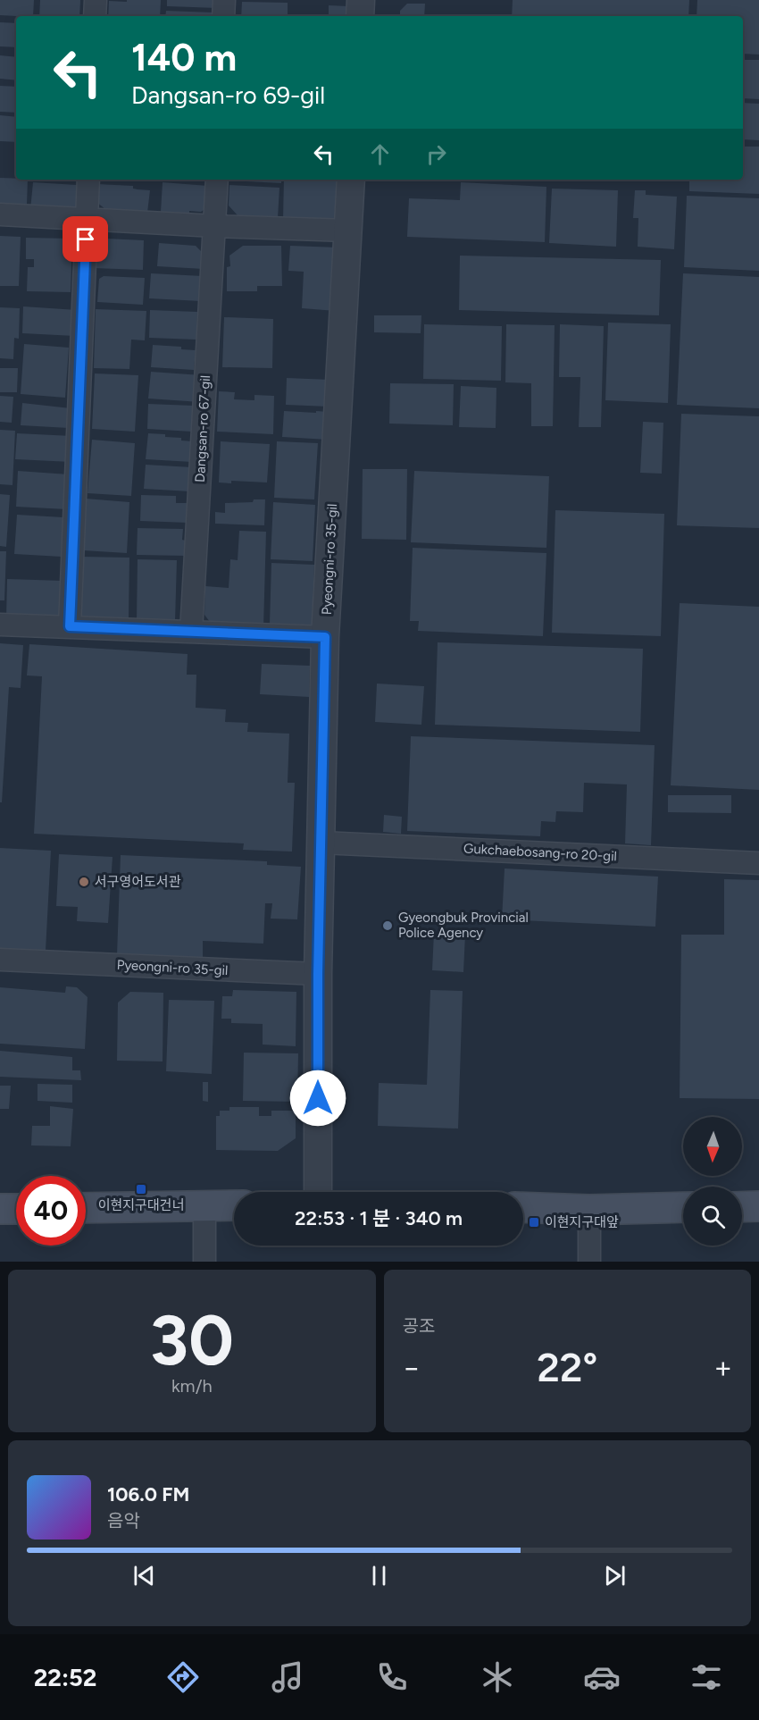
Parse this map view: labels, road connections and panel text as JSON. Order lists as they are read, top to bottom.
{
  "streets": {
    "street": ["Dangsan-ro 67-gil", "Pyeongni-ro 35-gil", "Gukchaebosang-ro 20-gil"]
  },
  "crossings": [
    ["Pyeongni-ro 35-gil", "Gukchaebosang-ro 20-gil"]
  ],
  "places": {
    "other": ["서구영어도서관", "Gyeongbuk Provincial Police Agency"],
    "transit": ["이현지구대건너", "이현지구대앞"]
  },
  "north": "bottom",
  "page": {
    "turn": ["140 m", "Dangsan-ro 69-gil"],
    "limit": "40",
    "trip": "22:53 · 1 분 · 340 m",
    "tile": [
      ["30", "km/h"],
      "공조"
    ],
    "heat": ["−", "22°", "+"],
    "song": ["106.0 FM", "음악"],
    "tabs": "22:52"
  }
}
